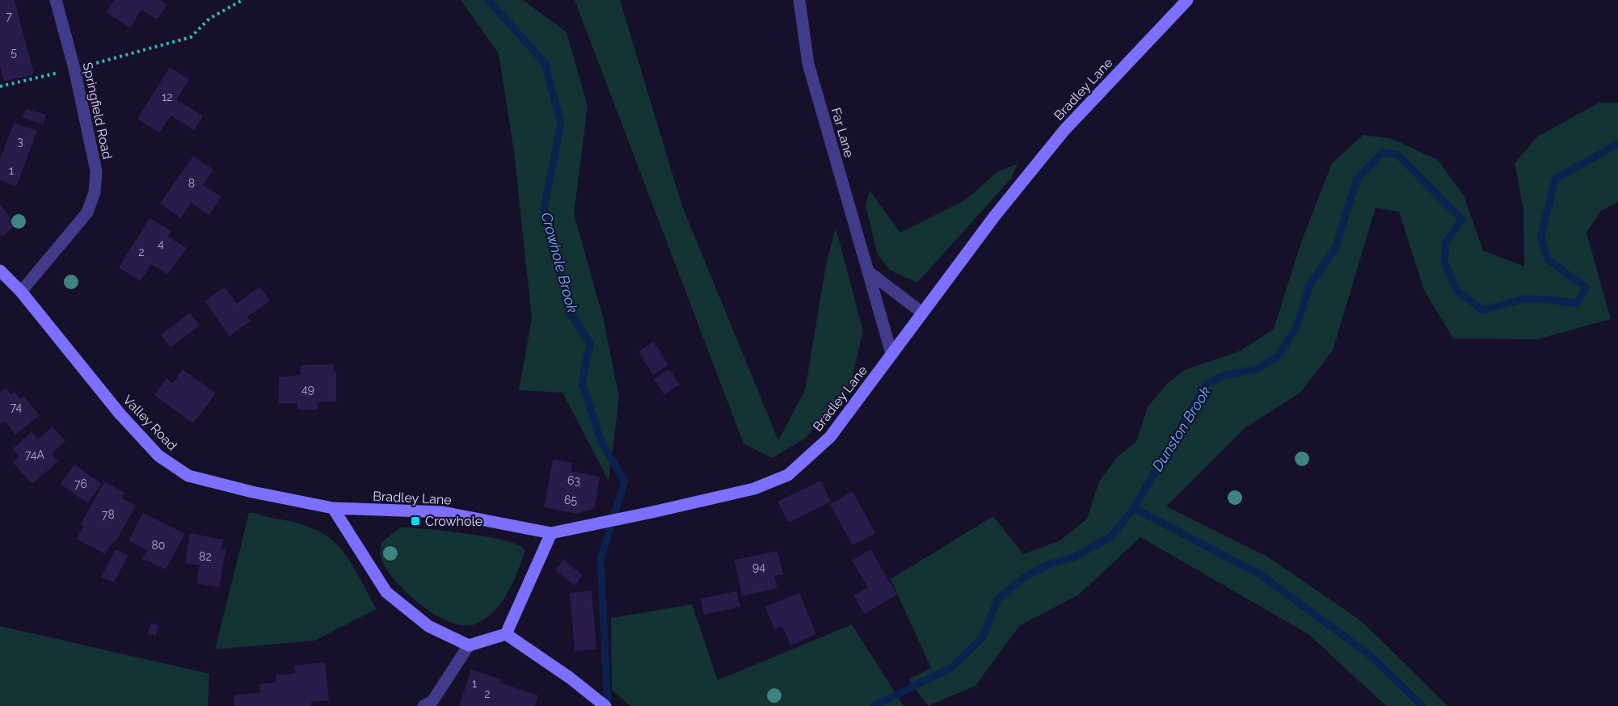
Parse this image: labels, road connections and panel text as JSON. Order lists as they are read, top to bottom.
{
  "streets": {
    "main road": ["Bradley Lane", "Valley Road"],
    "street": ["Springfield Road", "Far Lane"]
  },
  "crossings": [
    ["Bradley Lane", "Far Lane"],
    ["Bradley Lane", "Valley Road"],
    ["Springfield Road", "Valley Road"]
  ],
  "water": ["Crowhole Brook", "Dunston Brook"],
  "places": {
    "transit": ["Crowhole"]
  },
  "house_numbers": [
    "7",
    "5",
    "12",
    "3",
    "1",
    "8",
    "4",
    "2",
    "49",
    "74",
    "74A",
    "63",
    "76",
    "65",
    "78",
    "80",
    "82",
    "94",
    "1",
    "2"
  ]
}
